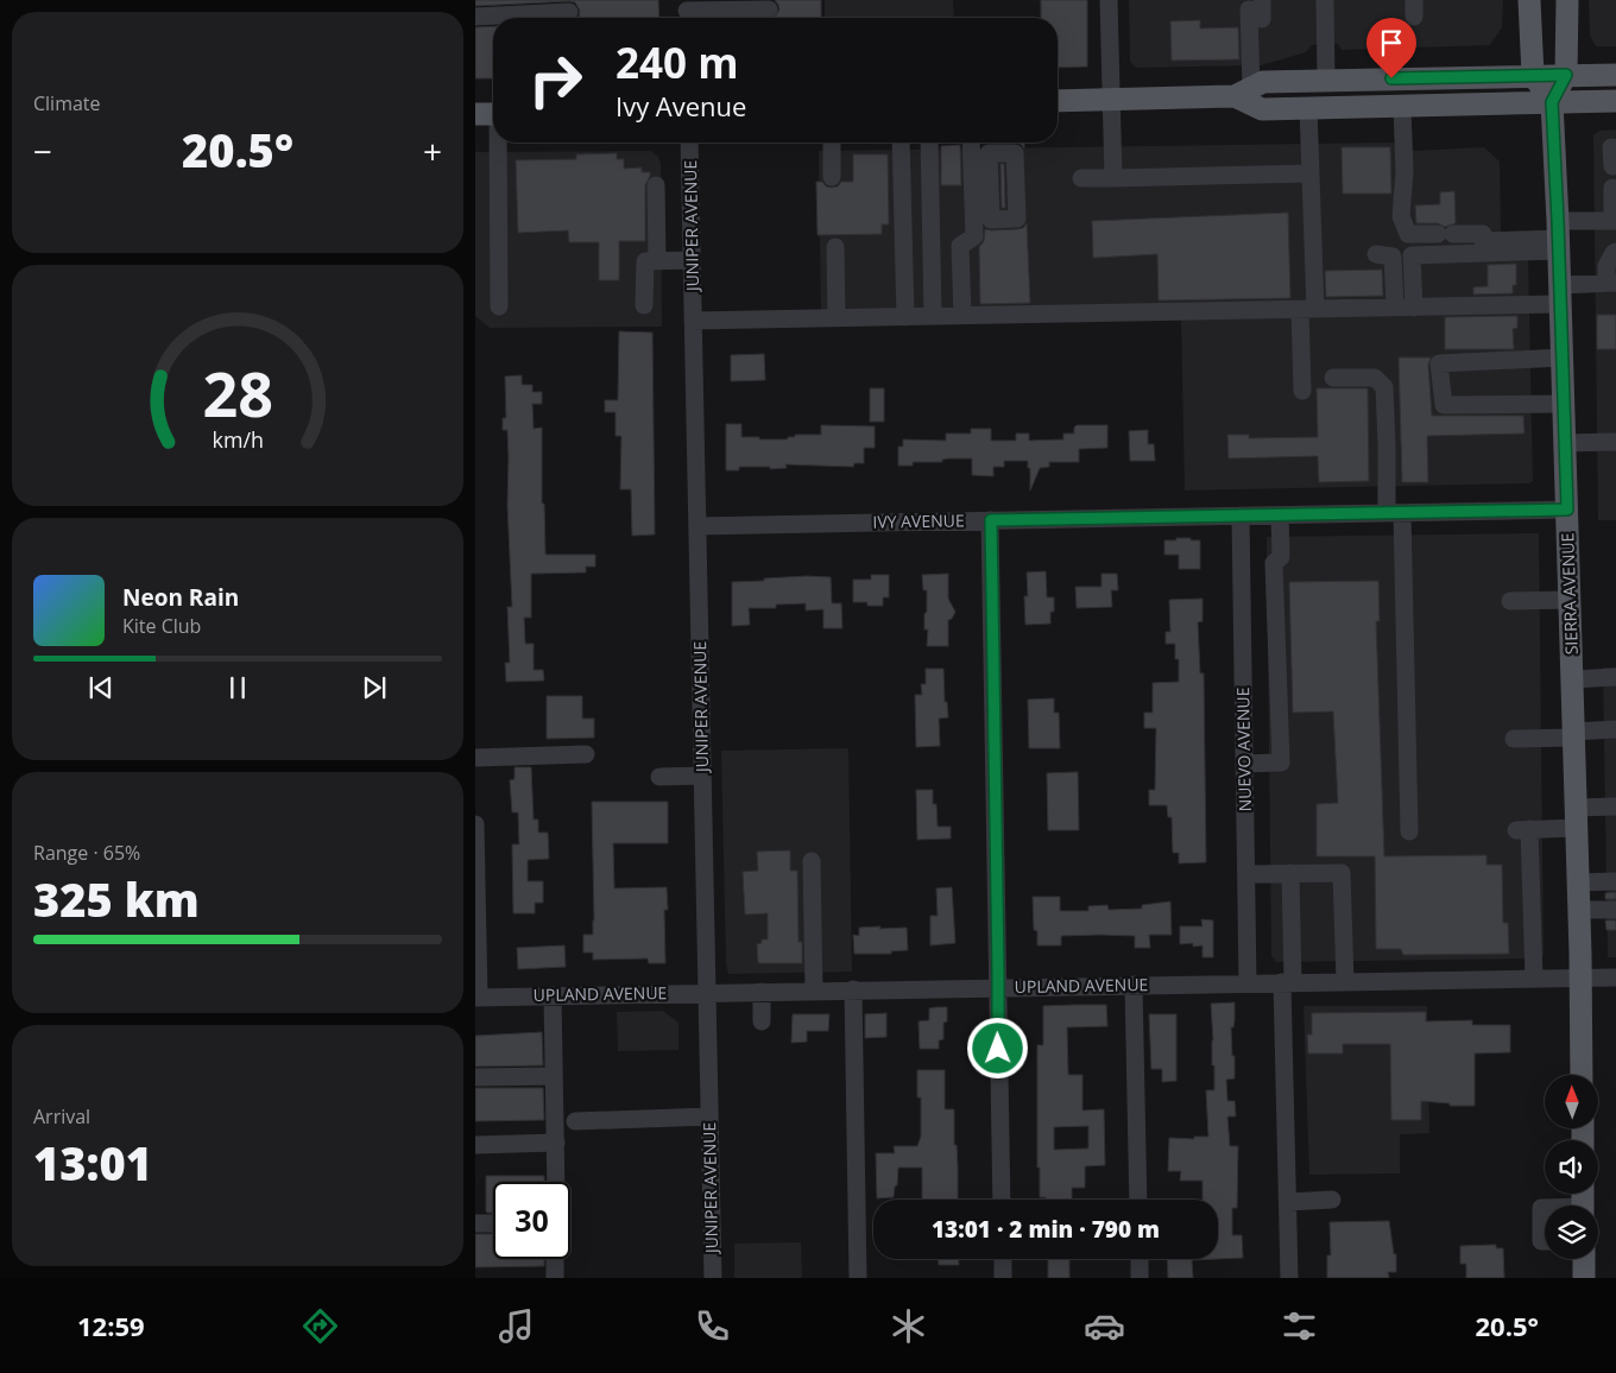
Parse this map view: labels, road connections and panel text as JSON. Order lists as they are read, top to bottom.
{
  "streets": {
    "main road": ["SIERRA AVENUE"],
    "street": [
      "JUNIPER AVENUE",
      "IVY AVENUE",
      "NUEVO AVENUE",
      "UPLAND AVENUE"
    ]
  },
  "crossings": [
    ["JUNIPER AVENUE", "IVY AVENUE"],
    ["JUNIPER AVENUE", "UPLAND AVENUE"],
    ["IVY AVENUE", "SIERRA AVENUE"],
    ["IVY AVENUE", "NUEVO AVENUE"],
    ["SIERRA AVENUE", "UPLAND AVENUE"],
    ["NUEVO AVENUE", "UPLAND AVENUE"]
  ],
  "north": "top",
  "page": {
    "tile": [
      "Climate",
      ["Range · 65%", "325 km"],
      ["Arrival", "13:01"]
    ],
    "turn": ["240 m", "Ivy Avenue"],
    "heat": ["−", "20.5°", "+"],
    "song": ["Neon Rain", "Kite Club"],
    "limit": "30",
    "trip": "13:01 · 2 min · 790 m",
    "tabs": ["12:59", "20.5°"],
    "gauge": ["28", "km/h"]
  }
}
